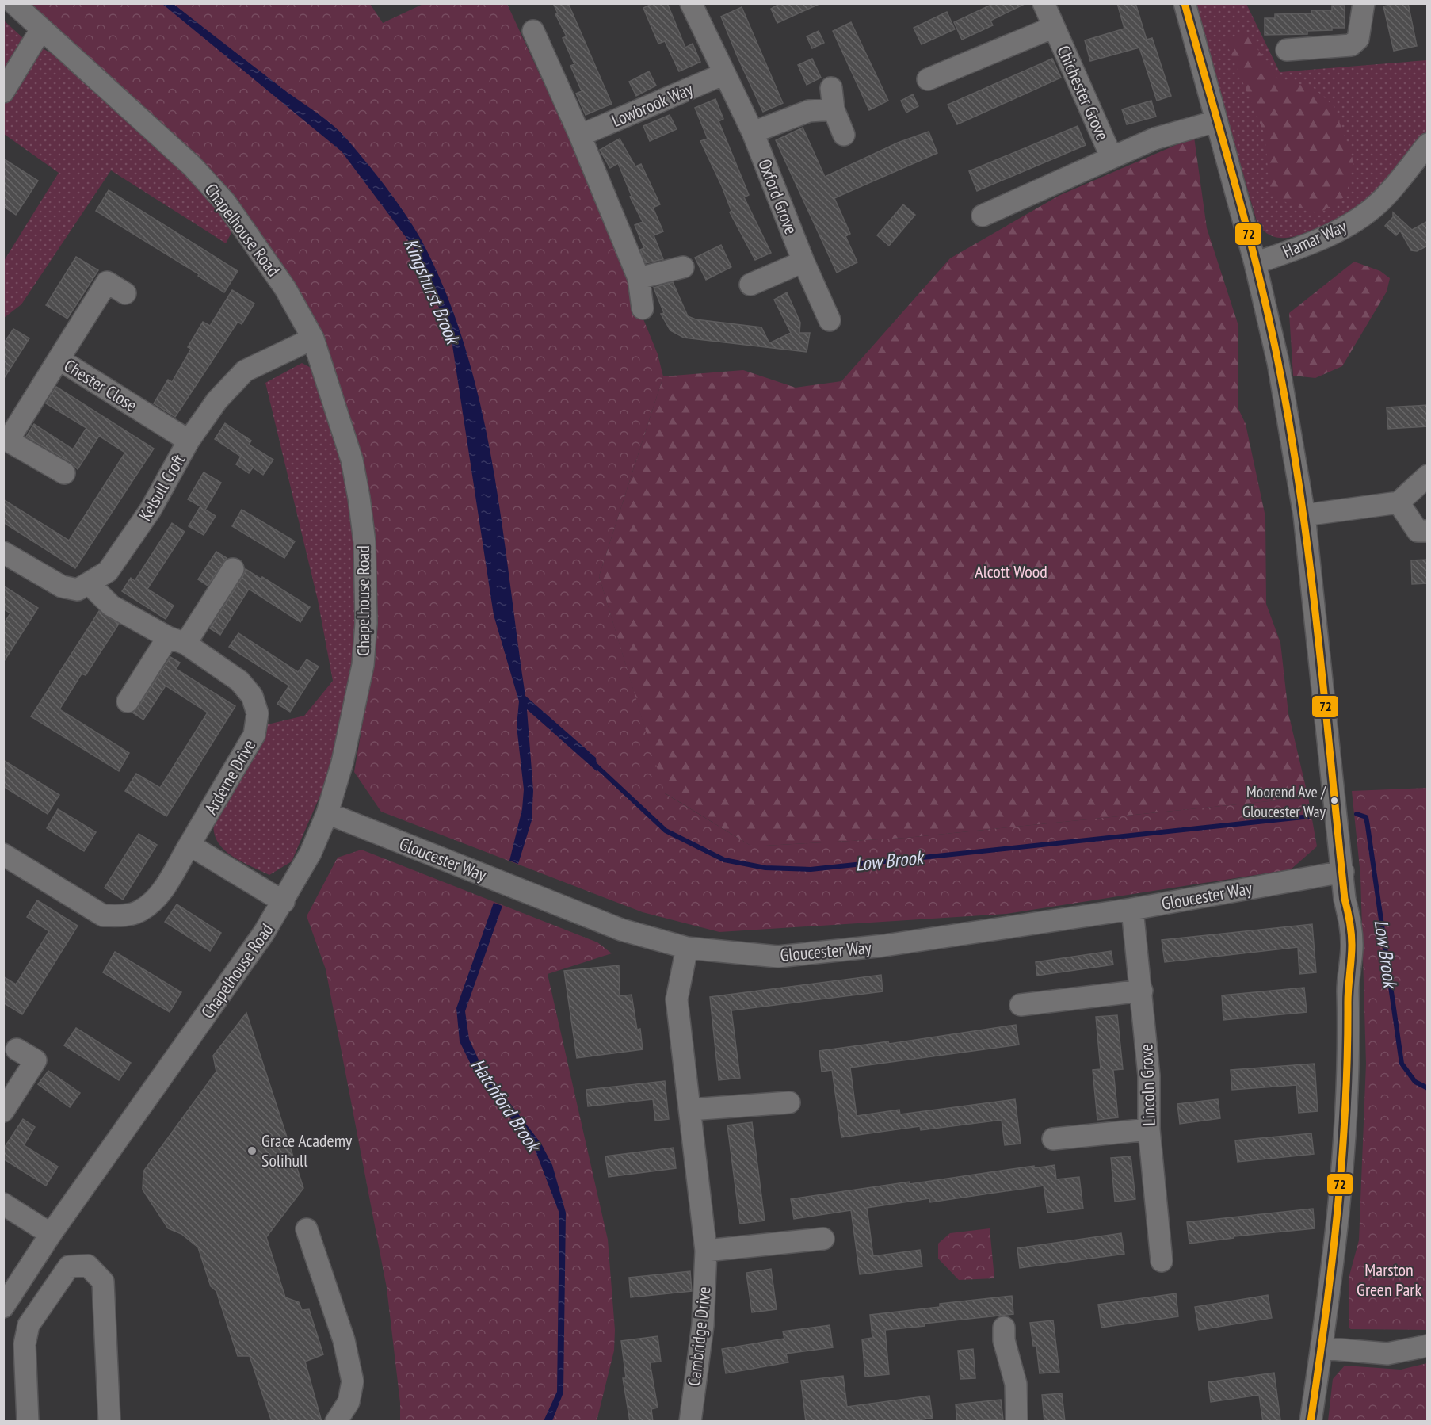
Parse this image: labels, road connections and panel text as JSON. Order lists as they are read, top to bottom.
{
  "streets": {
    "street": [
      "Chichester Grove",
      "Lowbrook Way",
      "Oxford Grove",
      "Chapelhouse Road",
      "Hamar Way",
      "Chester Close",
      "Kelsull Croft",
      "Arderne Drive",
      "Gloucester Way",
      "Lincoln Grove",
      "Cambridge Drive"
    ]
  },
  "crossings": [
    ["Lowbrook Way", "Oxford Grove"],
    ["Chapelhouse Road", "Kelsull Croft"],
    ["Chapelhouse Road", "Gloucester Way"],
    ["Chester Close", "Kelsull Croft"],
    ["Kelsull Croft", "Arderne Drive"],
    ["Gloucester Way", "Lincoln Grove"],
    ["Gloucester Way", "Cambridge Drive"]
  ],
  "water": ["Kingshurst Brook", "Low Brook", "Hatchford Brook"],
  "parks": ["Alcott Wood", "Marston Green Park"],
  "places": ["Moorend Ave / Gloucester Way", "Grace Academy Solihull"],
  "lines": ["transit line 72"]
}
